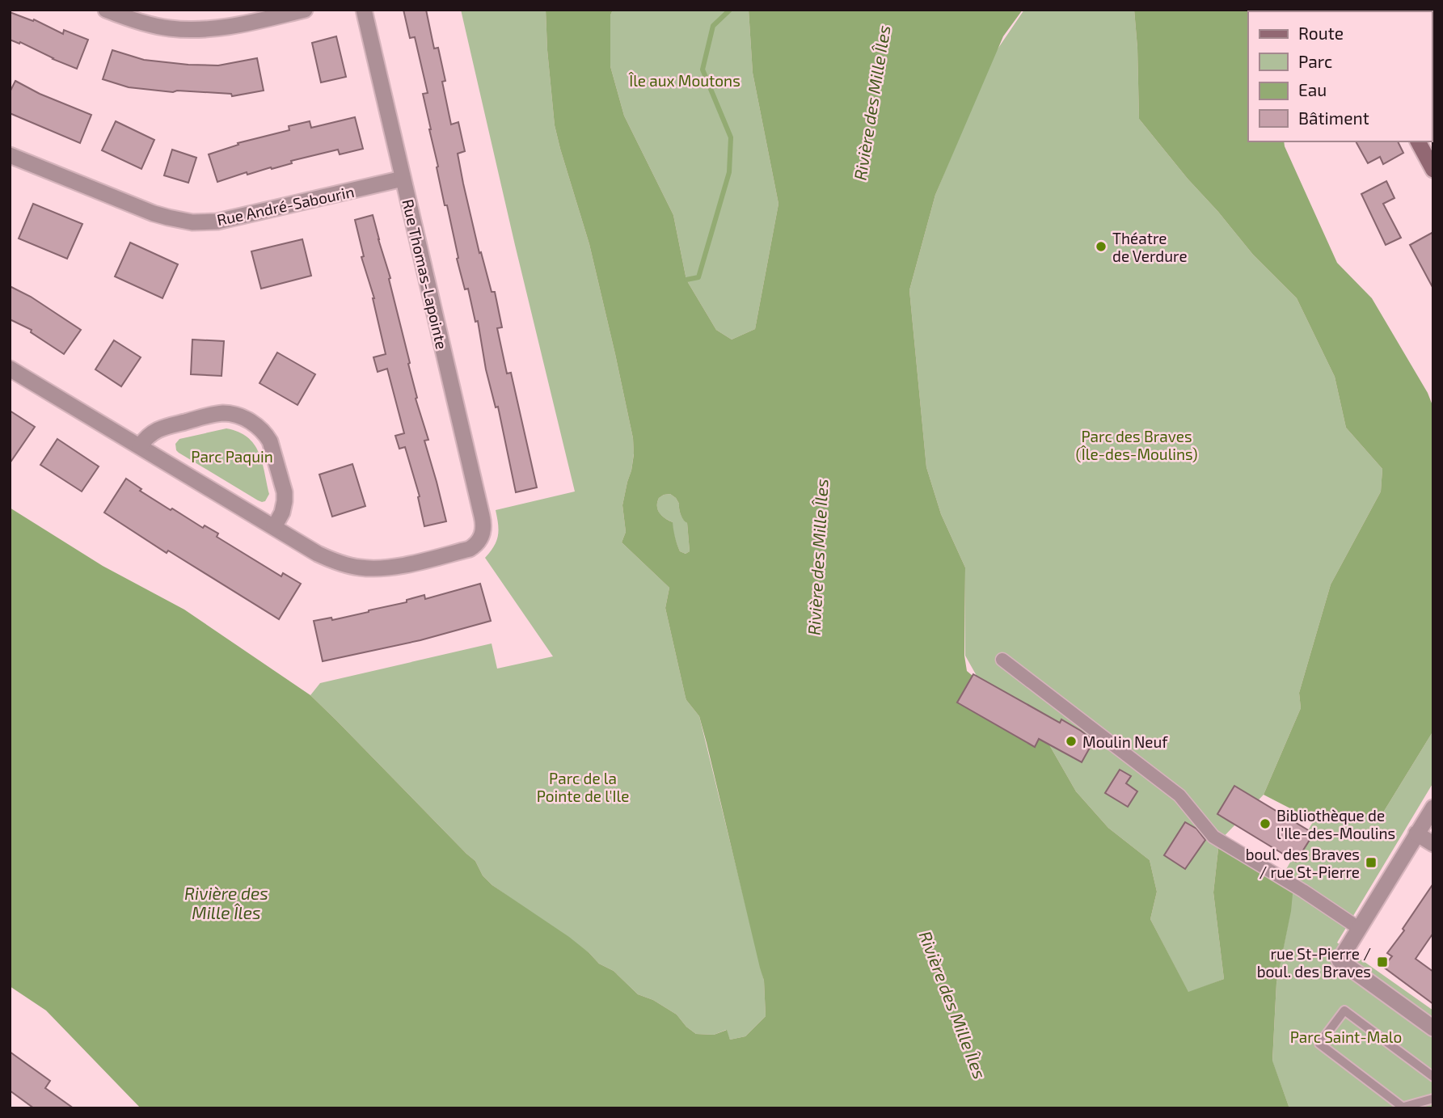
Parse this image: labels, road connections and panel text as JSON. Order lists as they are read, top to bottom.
{
  "streets": {
    "street": ["Rue André-Sabourin", "Rue Thomas-Lapointe"]
  },
  "crossings": [
    ["Rue André-Sabourin", "Rue Thomas-Lapointe"]
  ],
  "water": ["Rivière des Mille Îles"],
  "parks": [
    "Île aux Moutons",
    "Parc des Braves (Île-des-Moulins)",
    "Parc Paquin",
    "Parc de la Pointe de l'Ile",
    "Parc Saint-Malo"
  ],
  "places": {
    "other": ["Théatre de Verdure", "Moulin Neuf", "Bibliothèque de l'Ile-des-Moulins"],
    "transit": ["boul. des Braves / rue St-Pierre", "rue St-Pierre / boul. des Braves"]
  },
  "legend": [
    "Route",
    "Parc",
    "Eau",
    "Bâtiment"
  ]
}
